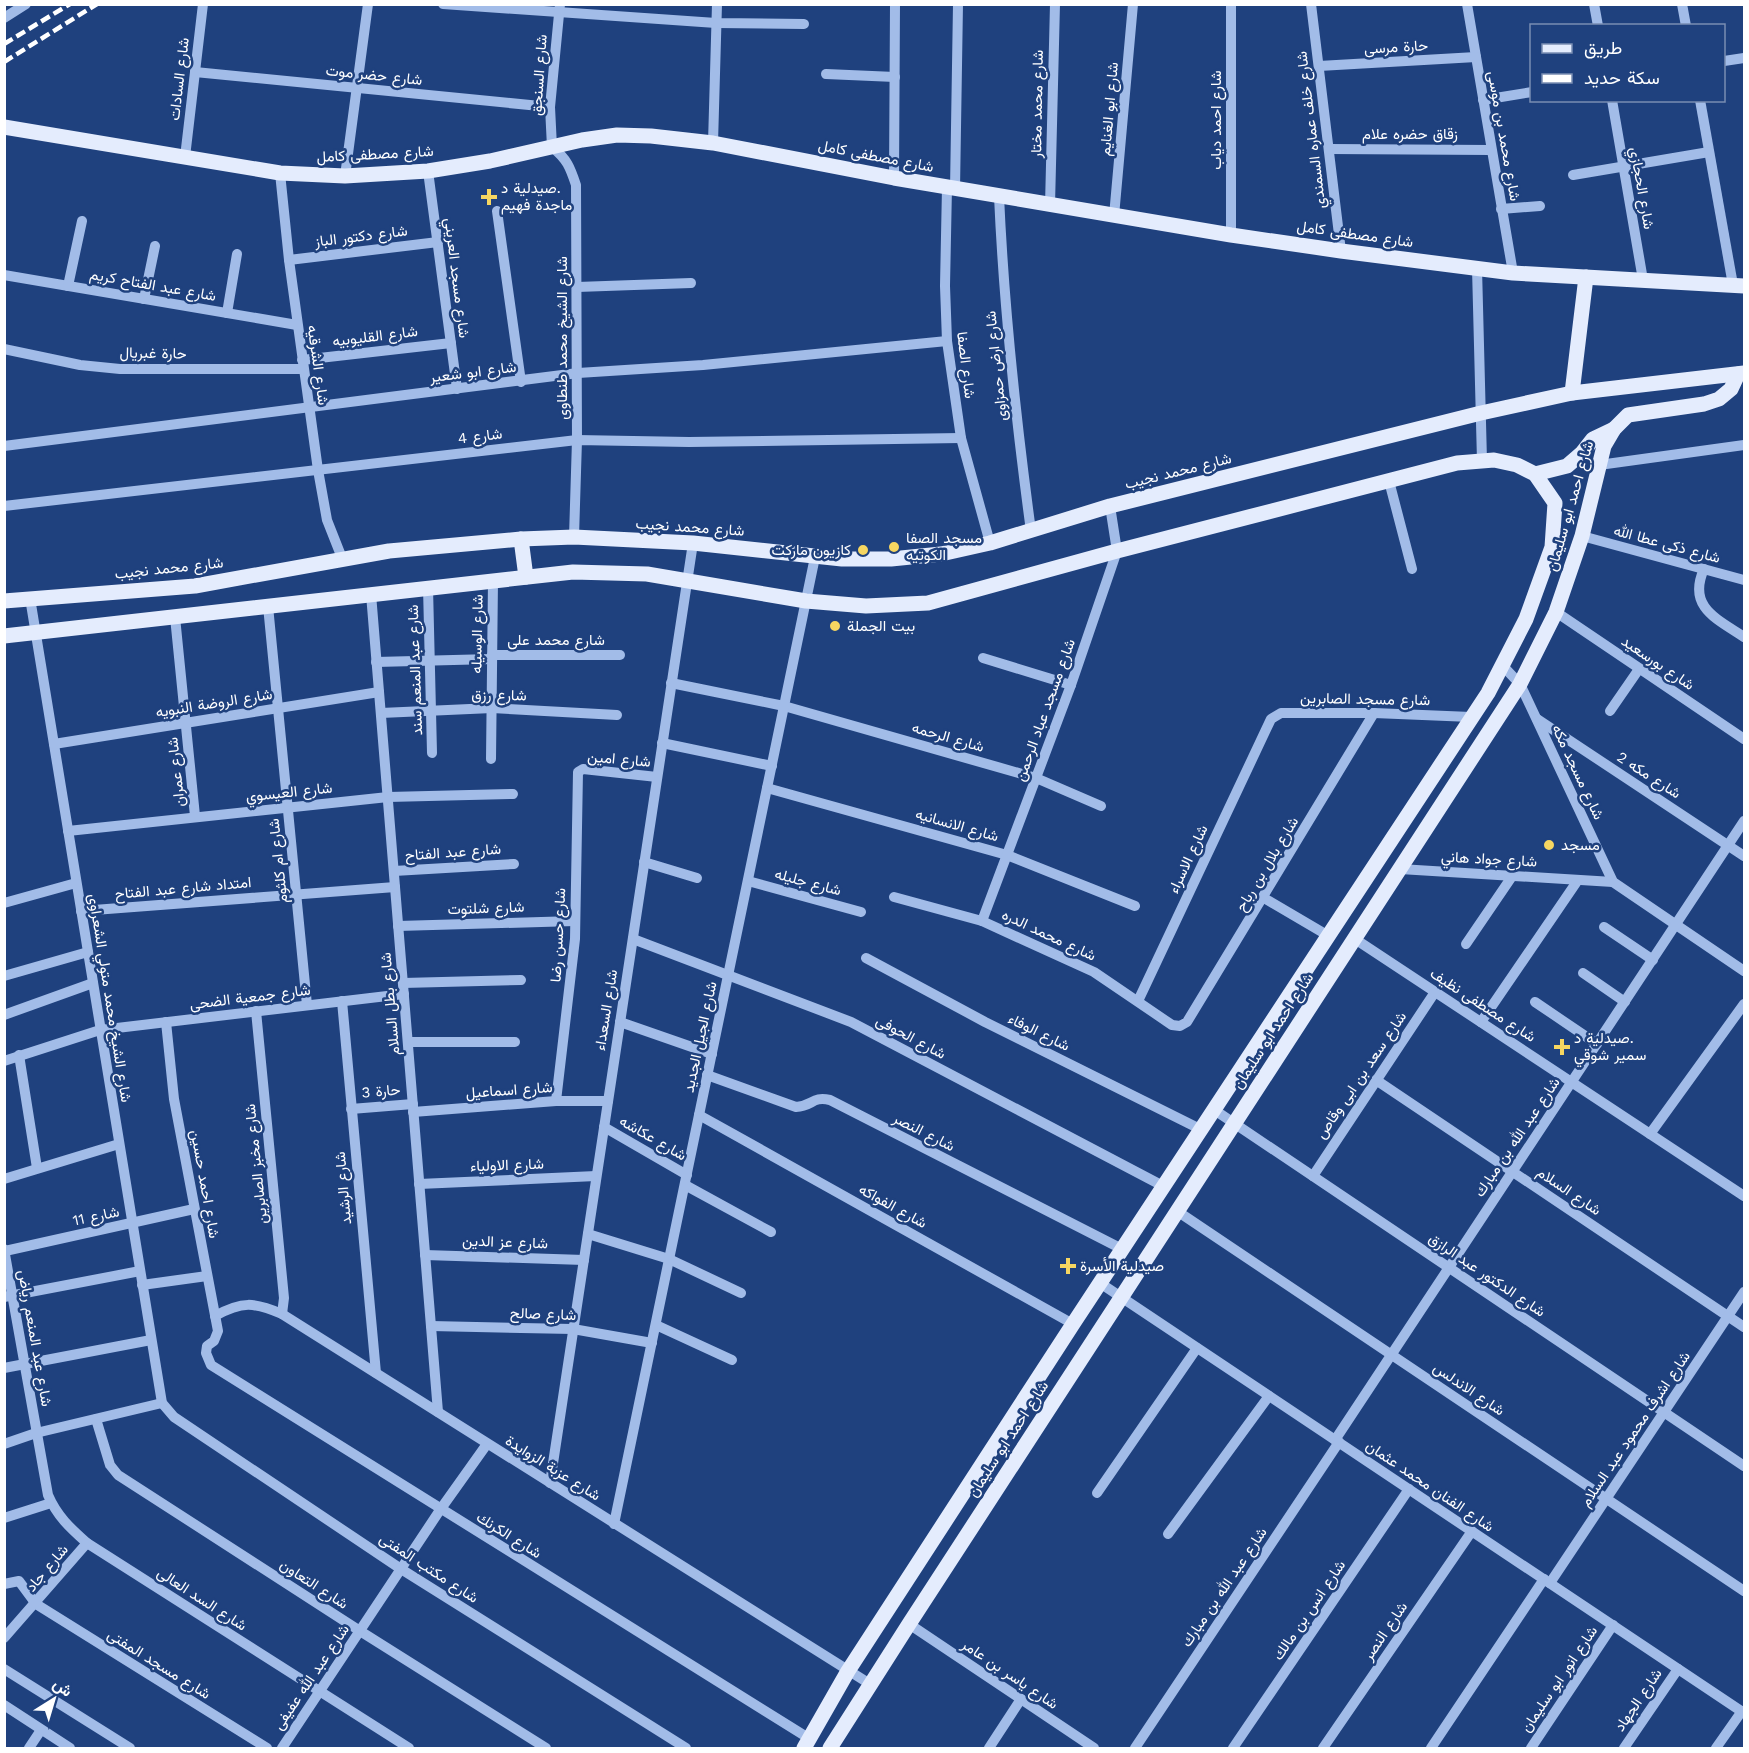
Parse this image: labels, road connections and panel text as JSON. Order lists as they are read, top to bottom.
{
  "streets": {
    "main road": ["شارع مصطفى كامل", "شارع محمد نجيب", "شارع احمد ابو سليمان"],
    "street": [
      "حارة مرسى",
      "شارع حضر موت",
      "شارع السنجق",
      "شارع السادات",
      "شارع محمد مختار",
      "شارع ابو الغنايم",
      "شارع احمد دياب",
      "شارع خلف عماره السمندي",
      "زقاق حضره علام",
      "شارع محمد بن موسى",
      "شارع الحجازي",
      "شارع دكتور الباز",
      "شارع مسجد العريني",
      "شارع عبد الفتاح كريم",
      "شارع القليوبيه",
      "شارع الشيخ محمد طنطاوى",
      "حارة غبريال",
      "شارع الشرقيه",
      "شارع الصفا",
      "شارع ارض حمزاوى",
      "شارع ابو شعير",
      "شارع 4",
      "شارع ذكى عطا الله",
      "شارع الوسيله",
      "شارع محمد على",
      "شارع بورسعيد",
      "شارع عبد المنعم سند",
      "شارع رزق",
      "شارع مسجد الصابرين",
      "شارع الروضة النبويه",
      "شارع مسجد عباد الرحمن",
      "شارع الرحمه",
      "شارع امين",
      "شارع عمران",
      "شارع مسجد مكه",
      "شارع مكه 2",
      "شارع العيسوي",
      "شارع الانسانيه",
      "شارع عبد الفتاح",
      "شارع الاسراء",
      "شارع جواد هاني",
      "شارع ام كلثوم",
      "شارع بلال بن رباح",
      "شارع جليله",
      "امتداد شارع عبد الفتاح",
      "شارع شلتوت",
      "شارع حسن رضا",
      "شارع محمد الدره",
      "شارع جمعية الضحى",
      "شارع الشيخ محمد متولي الشعراوى",
      "شارع بطل السلام",
      "شارع مصطفى نظيف",
      "شارع السعداء",
      "شارع الوفاء",
      "شارع الجيل الجديد",
      "شارع الحوفى",
      "شارع سعد بن ابى وقاص",
      "شارع اسماعيل",
      "حارة 3",
      "شارع النصر",
      "شارع عبد الله بن مبارك",
      "شارع عكاشه",
      "شارع مخبز الصابرين",
      "شارع الاولياء",
      "شارع احمد حسين",
      "شارع الرشيد",
      "شارع السلام",
      "شارع الفواكه",
      "شارع 11",
      "شارع عز الدين",
      "شارع الدكتور عبد الرازق",
      "شارع صالح",
      "شارع عبد المنعم رياض",
      "شارع الاندلس",
      "شارع اشرف محمود عبد السلام",
      "شارع عزبة الزوايدة",
      "شارع الفنان محمد عثمان",
      "شارع الكرنك",
      "شارع جاد",
      "شارع مكتب المفتى",
      "شارع التعاون",
      "شارع السد العالى",
      "شارع انس بن مالك",
      "شارع مسجد المفتى",
      "شارع ياسر بن عامر",
      "شارع عبد الله عفيفى",
      "شارع انور ابو سليمان",
      "شارع الجهاد"
    ]
  },
  "crossings": [
    ["حارة مرسى", "شارع خلف عماره السمندي"],
    ["حارة مرسى", "شارع محمد بن موسى"],
    ["شارع حضر موت", "شارع السنجق"],
    ["شارع حضر موت", "شارع السادات"],
    ["شارع السنجق", "شارع مصطفى كامل"],
    ["شارع السنجق", "شارع الشيخ محمد طنطاوى"],
    ["شارع السادات", "شارع مصطفى كامل"],
    ["شارع محمد مختار", "شارع مصطفى كامل"],
    ["شارع ابو الغنايم", "شارع مصطفى كامل"],
    ["شارع احمد دياب", "شارع مصطفى كامل"],
    ["شارع خلف عماره السمندي", "زقاق حضره علام"],
    ["شارع خلف عماره السمندي", "شارع مصطفى كامل"],
    ["زقاق حضره علام", "شارع محمد بن موسى"],
    ["شارع محمد بن موسى", "شارع مصطفى كامل"],
    ["شارع مصطفى كامل", "شارع الحجازي"],
    ["شارع مصطفى كامل", "شارع مسجد العريني"],
    ["شارع مصطفى كامل", "شارع الشيخ محمد طنطاوى"],
    ["شارع مصطفى كامل", "شارع الشرقيه"],
    ["شارع مصطفى كامل", "شارع الصفا"],
    ["شارع مصطفى كامل", "شارع ارض حمزاوى"],
    ["شارع دكتور الباز", "شارع مسجد العريني"],
    ["شارع دكتور الباز", "شارع الشرقيه"],
    ["شارع مسجد العريني", "شارع القليوبيه"],
    ["شارع مسجد العريني", "شارع ابو شعير"],
    ["شارع عبد الفتاح كريم", "شارع الشرقيه"],
    ["شارع القليوبيه", "حارة غبريال"],
    ["شارع القليوبيه", "شارع الشرقيه"],
    ["شارع الشيخ محمد طنطاوى", "شارع ابو شعير"],
    ["شارع الشيخ محمد طنطاوى", "شارع 4"],
    ["شارع الشيخ محمد طنطاوى", "شارع محمد نجيب"],
    ["حارة غبريال", "شارع الشرقيه"],
    ["شارع الشرقيه", "شارع ابو شعير"],
    ["شارع الشرقيه", "شارع 4"],
    ["شارع الشرقيه", "شارع محمد نجيب"],
    ["شارع الصفا", "شارع ابو شعير"],
    ["شارع الصفا", "شارع 4"],
    ["شارع الصفا", "شارع محمد نجيب"],
    ["شارع ارض حمزاوى", "شارع محمد نجيب"],
    ["شارع محمد نجيب", "شارع مسجد عباد الرحمن"],
    ["شارع محمد نجيب", "شارع الشيخ محمد متولي الشعراوى"],
    ["شارع محمد نجيب", "شارع السعداء"],
    ["شارع محمد نجيب", "شارع الجيل الجديد"],
    ["شارع احمد ابو سليمان", "شارع ذكى عطا الله"],
    ["شارع احمد ابو سليمان", "شارع بورسعيد"],
    ["شارع احمد ابو سليمان", "شارع مسجد الصابرين"],
    ["شارع احمد ابو سليمان", "شارع مسجد مكه"],
    ["شارع احمد ابو سليمان", "شارع جواد هاني"],
    ["شارع احمد ابو سليمان", "شارع مصطفى نظيف"],
    ["شارع احمد ابو سليمان", "شارع الوفاء"],
    ["شارع احمد ابو سليمان", "شارع الحوفى"],
    ["شارع احمد ابو سليمان", "شارع النصر"],
    ["شارع احمد ابو سليمان", "شارع الفواكه"],
    ["شارع احمد ابو سليمان", "شارع الدكتور عبد الرازق"],
    ["شارع احمد ابو سليمان", "شارع الاندلس"],
    ["شارع احمد ابو سليمان", "شارع عزبة الزوايدة"],
    ["شارع احمد ابو سليمان", "شارع الفنان محمد عثمان"],
    ["شارع احمد ابو سليمان", "شارع الكرنك"],
    ["شارع احمد ابو سليمان", "شارع ياسر بن عامر"],
    ["شارع الوسيله", "شارع محمد على"],
    ["شارع الوسيله", "شارع رزق"],
    ["شارع محمد على", "شارع عبد المنعم سند"],
    ["شارع محمد على", "شارع بطل السلام"],
    ["شارع عبد المنعم سند", "شارع رزق"],
    ["شارع رزق", "شارع بطل السلام"],
    ["شارع مسجد الصابرين", "شارع الاسراء"],
    ["شارع مسجد الصابرين", "شارع بلال بن رباح"],
    ["شارع الروضة النبويه", "شارع عمران"],
    ["شارع الروضة النبويه", "شارع ام كلثوم"],
    ["شارع الروضة النبويه", "شارع الشيخ محمد متولي الشعراوى"],
    ["شارع الروضة النبويه", "شارع بطل السلام"],
    ["شارع مسجد عباد الرحمن", "شارع الرحمه"],
    ["شارع مسجد عباد الرحمن", "شارع الانسانيه"],
    ["شارع مسجد عباد الرحمن", "شارع محمد الدره"],
    ["شارع الرحمه", "شارع السعداء"],
    ["شارع الرحمه", "شارع الجيل الجديد"],
    ["شارع امين", "شارع حسن رضا"],
    ["شارع امين", "شارع السعداء"],
    ["شارع عمران", "شارع العيسوي"],
    ["شارع مسجد مكه", "شارع مكه 2"],
    ["شارع مسجد مكه", "شارع جواد هاني"],
    ["شارع مكه 2", "شارع عبد الله بن مبارك"],
    ["شارع العيسوي", "شارع ام كلثوم"],
    ["شارع العيسوي", "شارع الشيخ محمد متولي الشعراوى"],
    ["شارع العيسوي", "شارع بطل السلام"],
    ["شارع الانسانيه", "شارع الجيل الجديد"],
    ["شارع عبد الفتاح", "شارع بطل السلام"],
    ["شارع الاسراء", "شارع محمد الدره"],
    ["شارع ام كلثوم", "امتداد شارع عبد الفتاح"],
    ["شارع ام كلثوم", "شارع جمعية الضحى"],
    ["شارع بلال بن رباح", "شارع محمد الدره"],
    ["شارع جليله", "شارع الجيل الجديد"],
    ["امتداد شارع عبد الفتاح", "شارع الشيخ محمد متولي الشعراوى"],
    ["امتداد شارع عبد الفتاح", "شارع بطل السلام"],
    ["شارع شلتوت", "شارع حسن رضا"],
    ["شارع شلتوت", "شارع بطل السلام"],
    ["شارع حسن رضا", "شارع اسماعيل"],
    ["شارع جمعية الضحى", "شارع الشيخ محمد متولي الشعراوى"],
    ["شارع جمعية الضحى", "شارع بطل السلام"],
    ["شارع جمعية الضحى", "شارع مخبز الصابرين"],
    ["شارع جمعية الضحى", "شارع احمد حسين"],
    ["شارع جمعية الضحى", "شارع الرشيد"],
    ["شارع الشيخ محمد متولي الشعراوى", "شارع 11"],
    ["شارع الشيخ محمد متولي الشعراوى", "شارع مكتب المفتى"],
    ["شارع بطل السلام", "شارع اسماعيل"],
    ["شارع بطل السلام", "حارة 3"],
    ["شارع بطل السلام", "شارع الاولياء"],
    ["شارع بطل السلام", "شارع عز الدين"],
    ["شارع بطل السلام", "شارع صالح"],
    ["شارع بطل السلام", "شارع عزبة الزوايدة"],
    ["شارع مصطفى نظيف", "شارع سعد بن ابى وقاص"],
    ["شارع مصطفى نظيف", "شارع عبد الله بن مبارك"],
    ["شارع السعداء", "شارع الحوفى"],
    ["شارع السعداء", "شارع اسماعيل"],
    ["شارع السعداء", "شارع عكاشه"],
    ["شارع السعداء", "شارع الاولياء"],
    ["شارع السعداء", "شارع عز الدين"],
    ["شارع السعداء", "شارع صالح"],
    ["شارع السعداء", "شارع عزبة الزوايدة"],
    ["شارع الجيل الجديد", "شارع الحوفى"],
    ["شارع الجيل الجديد", "شارع النصر"],
    ["شارع الجيل الجديد", "شارع عكاشه"],
    ["شارع الجيل الجديد", "شارع الفواكه"],
    ["شارع الجيل الجديد", "شارع صالح"],
    ["شارع الجيل الجديد", "شارع عزبة الزوايدة"],
    ["شارع سعد بن ابى وقاص", "شارع السلام"],
    ["شارع سعد بن ابى وقاص", "شارع الدكتور عبد الرازق"],
    ["شارع اسماعيل", "حارة 3"],
    ["حارة 3", "شارع الرشيد"],
    ["شارع النصر", "شارع الفنان محمد عثمان"],
    ["شارع عبد الله بن مبارك", "شارع السلام"],
    ["شارع عبد الله بن مبارك", "شارع الدكتور عبد الرازق"],
    ["شارع عبد الله بن مبارك", "شارع الاندلس"],
    ["شارع عبد الله بن مبارك", "شارع الفنان محمد عثمان"],
    ["شارع مخبز الصابرين", "شارع عزبة الزوايدة"],
    ["شارع احمد حسين", "شارع 11"],
    ["شارع احمد حسين", "شارع عزبة الزوايدة"],
    ["شارع احمد حسين", "شارع الكرنك"],
    ["شارع الرشيد", "شارع عزبة الزوايدة"],
    ["شارع السلام", "شارع اشرف محمود عبد السلام"],
    ["شارع 11", "شارع عبد المنعم رياض"],
    ["شارع الدكتور عبد الرازق", "شارع اشرف محمود عبد السلام"],
    ["شارع عبد المنعم رياض", "شارع السد العالى"],
    ["شارع الاندلس", "شارع اشرف محمود عبد السلام"],
    ["شارع اشرف محمود عبد السلام", "شارع الفنان محمد عثمان"],
    ["شارع عزبة الزوايدة", "شارع عبد الله عفيفى"],
    ["شارع الفنان محمد عثمان", "شارع انس بن مالك"],
    ["شارع الفنان محمد عثمان", "شارع انور ابو سليمان"],
    ["شارع الفنان محمد عثمان", "شارع الجهاد"],
    ["شارع الكرنك", "شارع عبد الله عفيفى"],
    ["شارع جاد", "شارع السد العالى"],
    ["شارع جاد", "شارع مسجد المفتى"],
    ["شارع مكتب المفتى", "شارع عبد الله عفيفى"],
    ["شارع التعاون", "شارع عبد الله عفيفى"],
    ["شارع السد العالى", "شارع عبد الله عفيفى"]
  ],
  "places": {
    "health": ["صيدلية د. ماجدة فهيم", "صيدلية د. سمير شوقي", "صيدلية الأسرة"],
    "other": [
      "مسجد الصفا الكوتيه",
      "كازيون ماركت",
      "بيت الجملة",
      "مسجد"
    ]
  },
  "legend": ["طريق", "سكة حديد"],
  "north": "top right"
}
